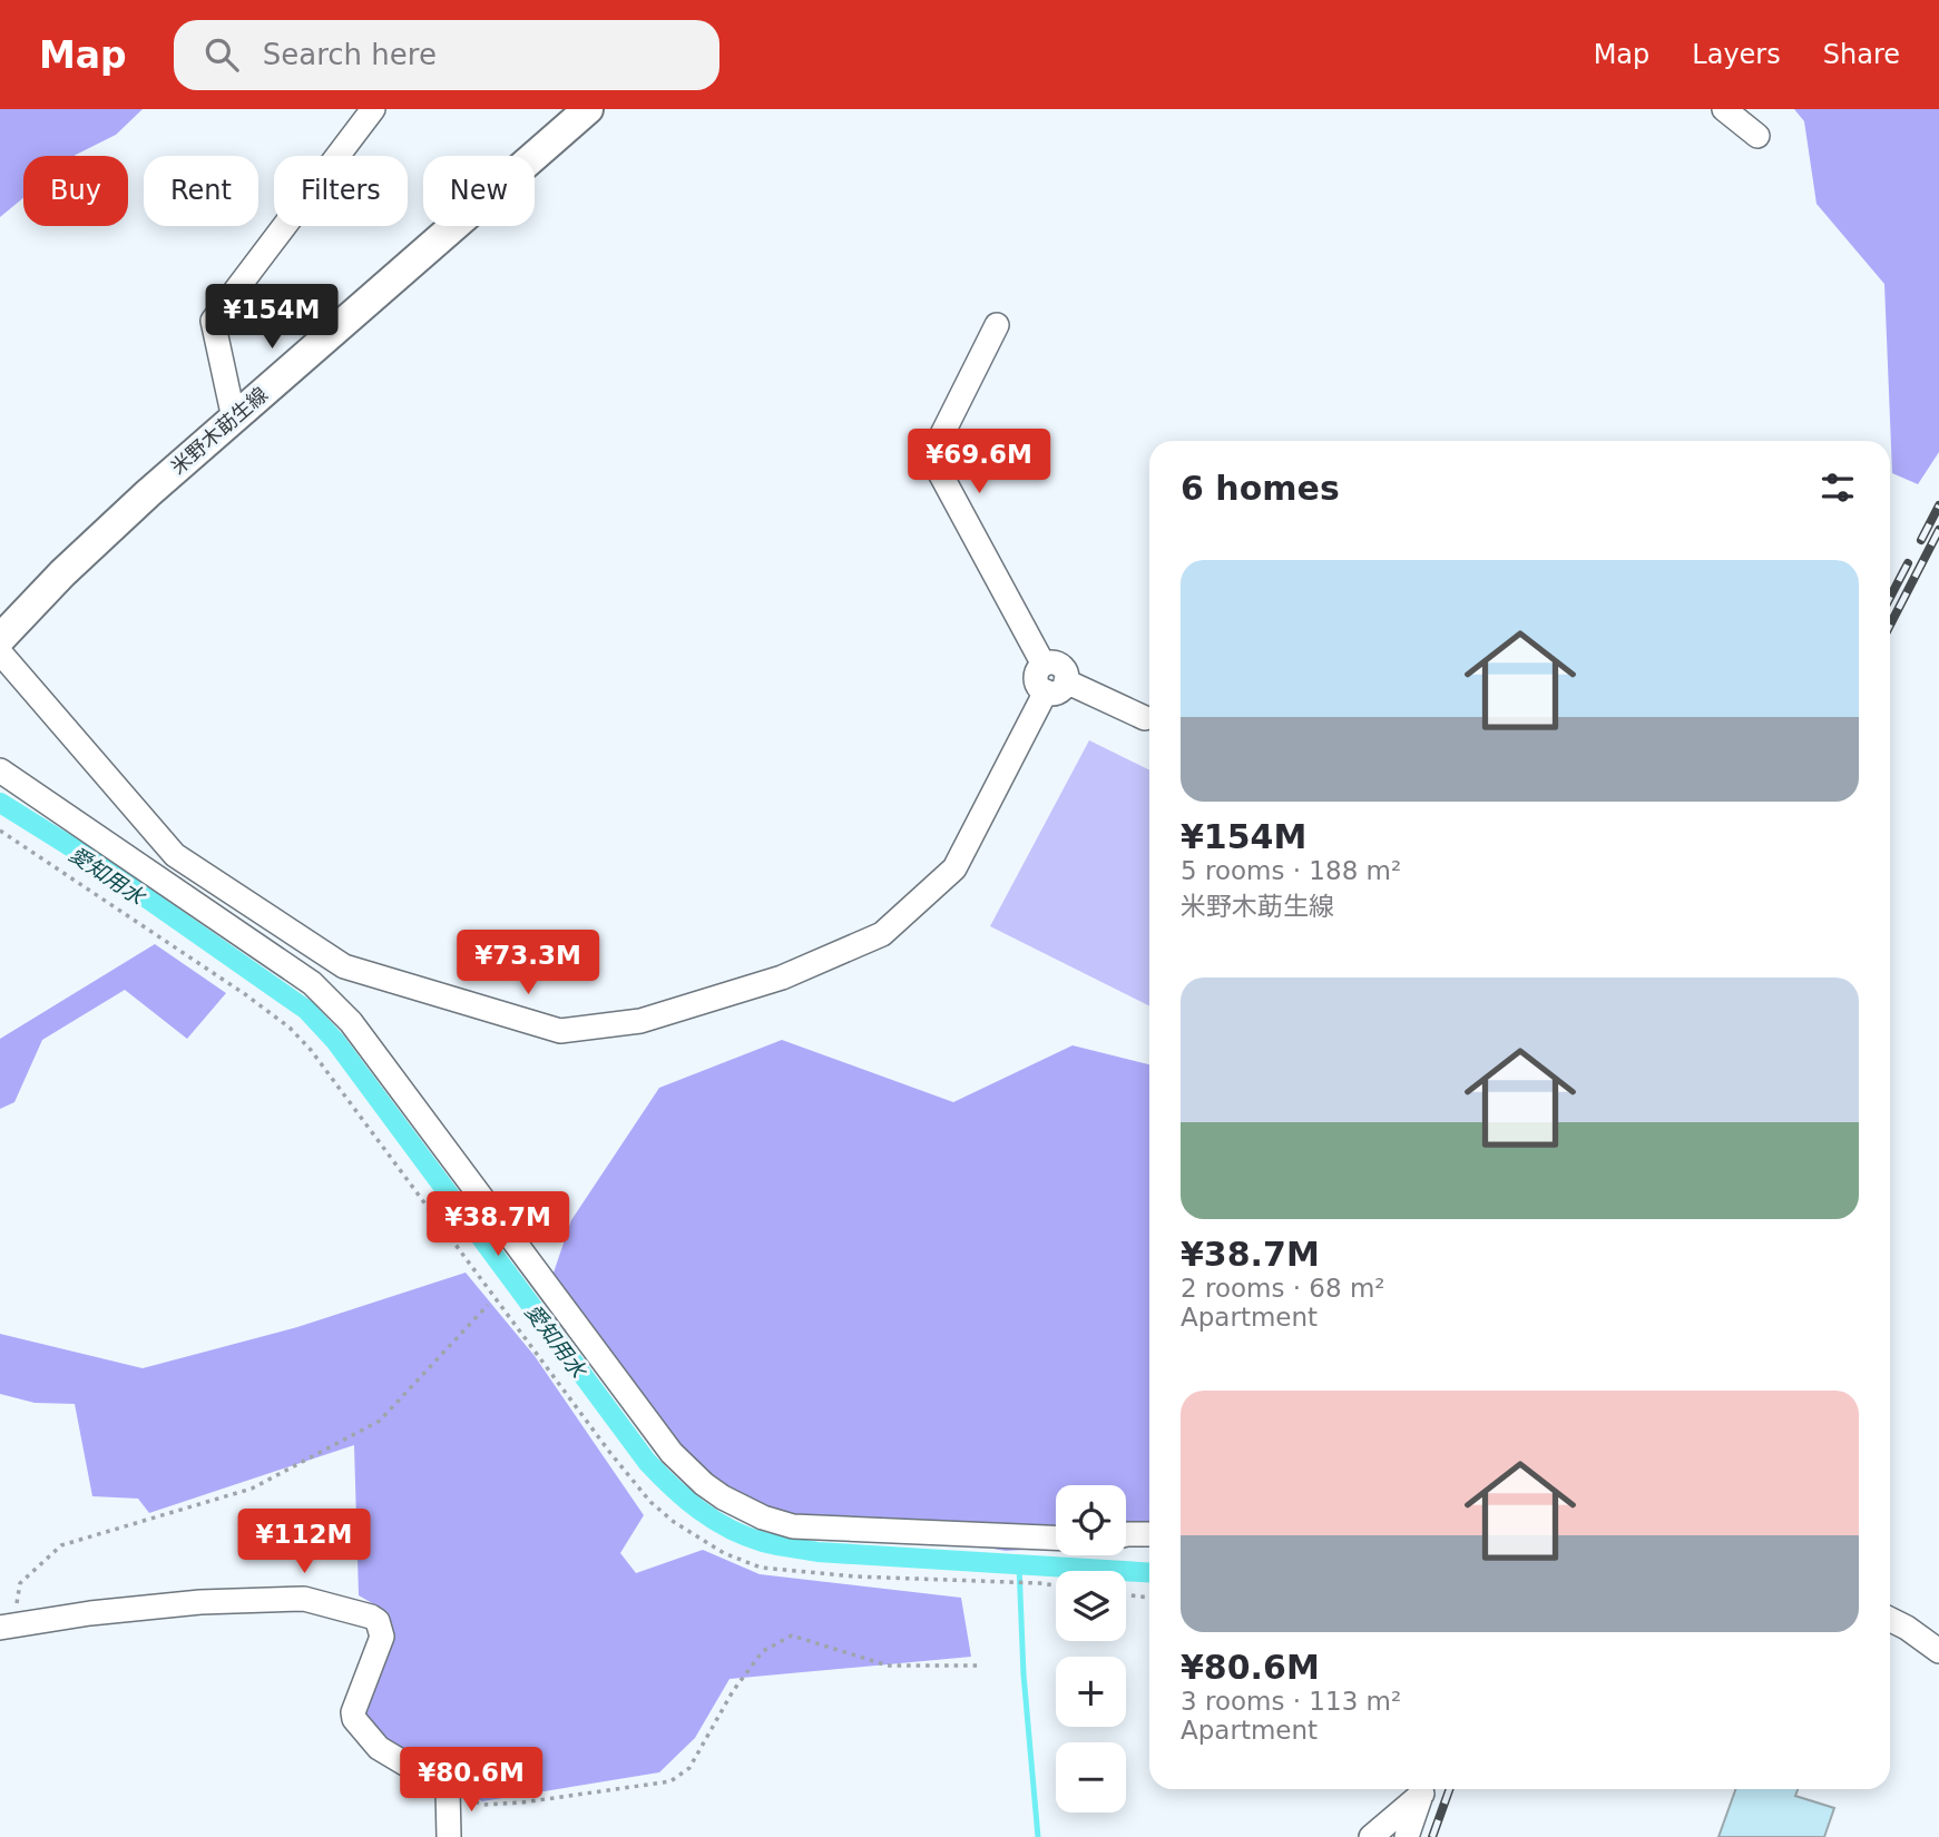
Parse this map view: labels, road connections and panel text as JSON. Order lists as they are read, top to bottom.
{
  "streets": {
    "main road": ["米野木莇生線"]
  },
  "water": ["愛知用水"],
  "page": {
    "header": "Map",
    "search": "Search here",
    "nav": ["Map", "Layers", "Share"],
    "chip": [
      "Buy",
      "Rent",
      "Filters",
      "New"
    ],
    "price": [
      "¥154M",
      "¥69.6M",
      "¥73.3M",
      "¥38.7M",
      "¥112M",
      "¥80.6M"
    ],
    "heading": "6 homes",
    "list": [
      {
        "name": "¥154M",
        "note": "5 rooms · 188 m² · 米野木莇生線"
      },
      {
        "name": "¥38.7M",
        "note": "2 rooms · 68 m² · Apartment"
      },
      {
        "name": "¥80.6M",
        "note": "3 rooms · 113 m² · Apartment"
      }
    ],
    "map_buttons": ["+", "−"]
  }
}
